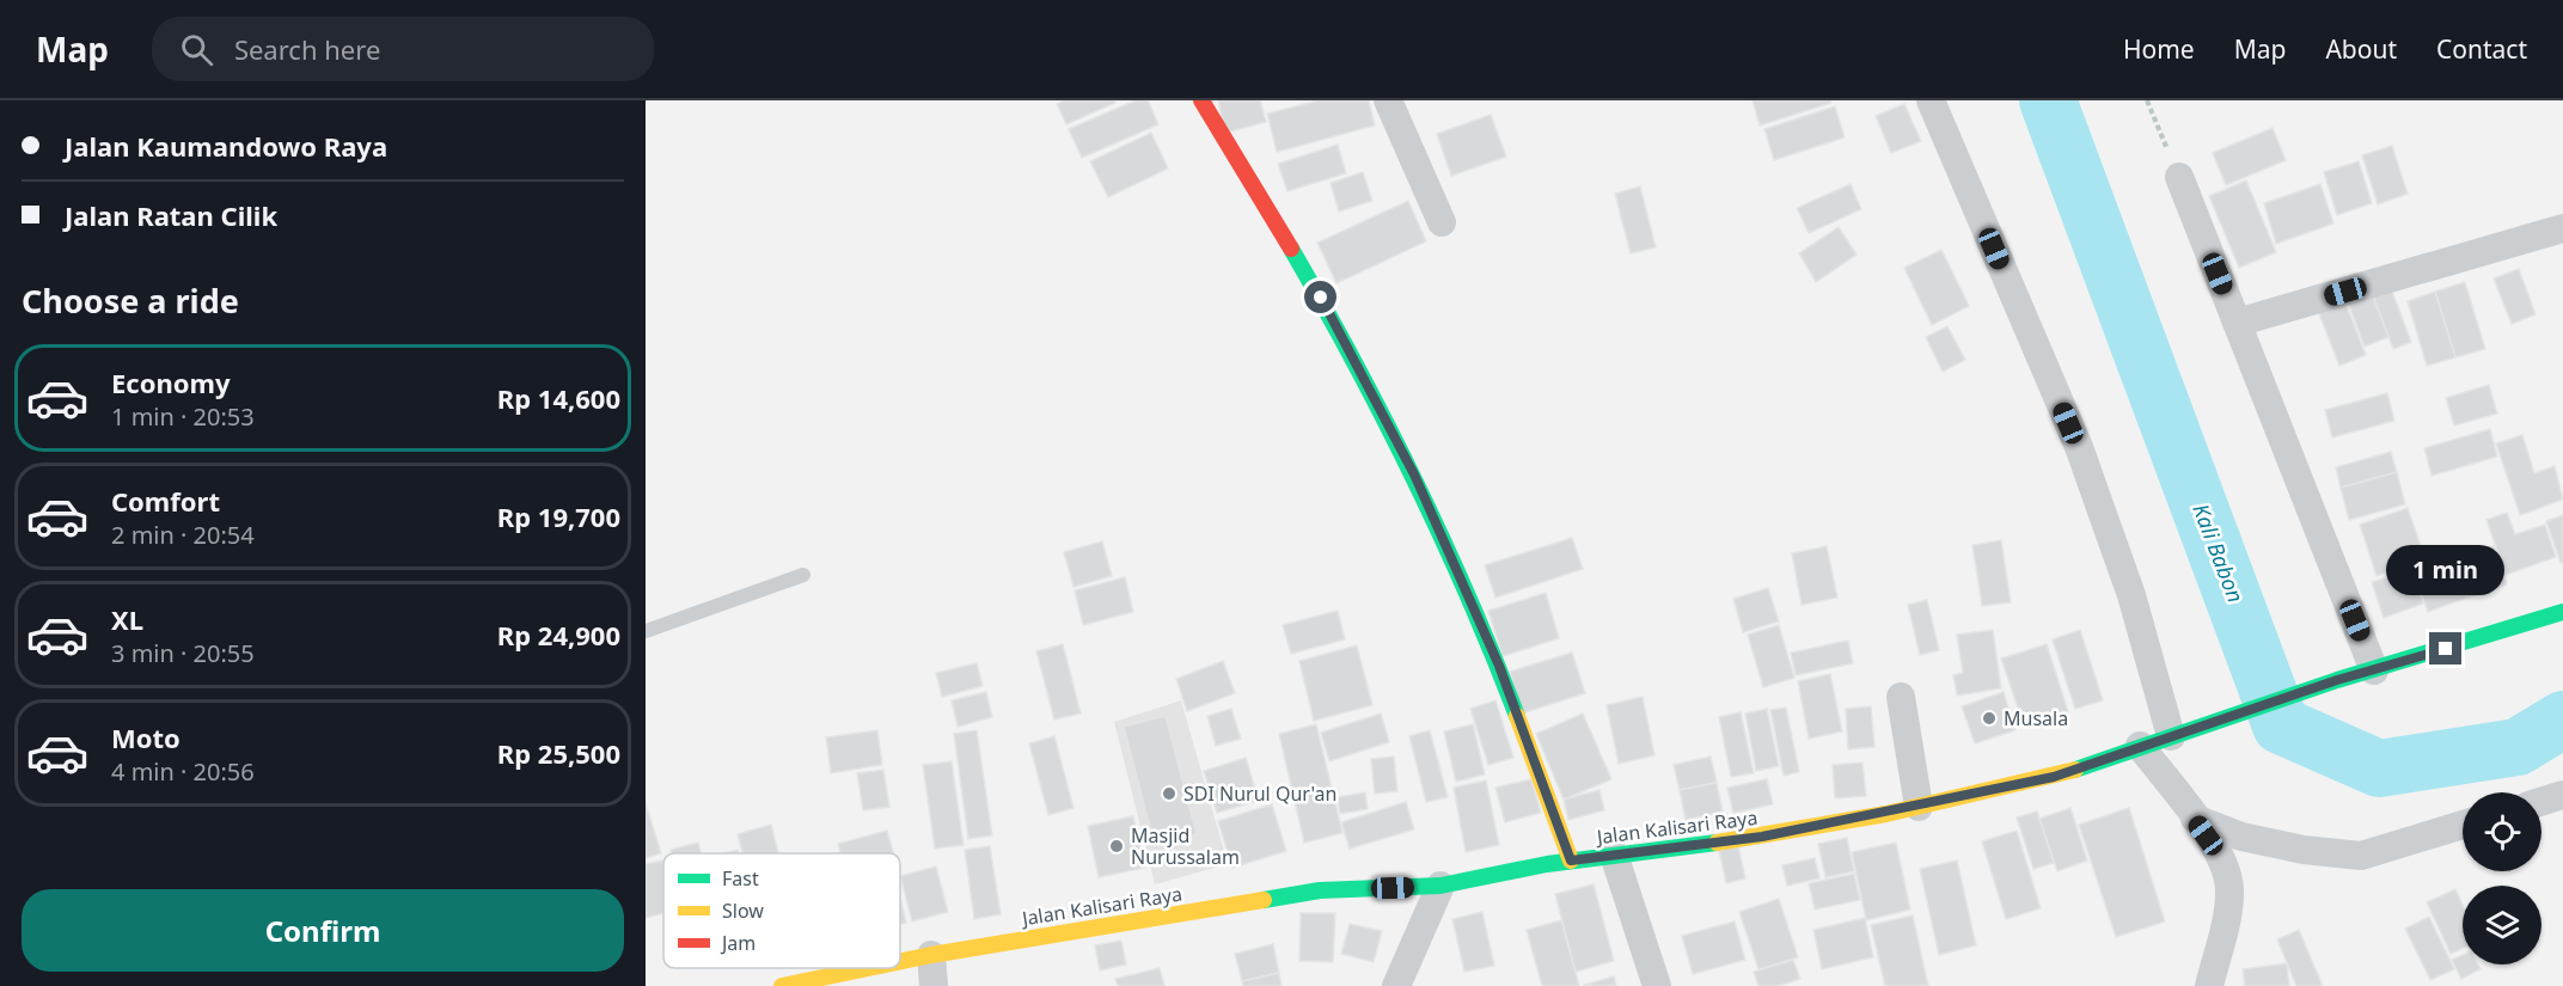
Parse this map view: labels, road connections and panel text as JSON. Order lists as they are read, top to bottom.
{
  "streets": {
    "street": ["Jalan Kalisari Raya"]
  },
  "water": ["Kali Babon"],
  "places": ["Musala", "SDI Nurul Qur'an", "Masjid Nurussalam"],
  "legend": ["Fast", "Slow", "Jam"],
  "page": {
    "header": "Map",
    "search": "Search here",
    "nav": [
      "Home",
      "Map",
      "About",
      "Contact"
    ],
    "banner": ["Jalan Kaumandowo Raya", "Jalan Ratan Cilik"],
    "heading": "Choose a ride",
    "list": [
      {
        "name": "Economy",
        "note": "1 min · 20:53",
        "value": "Rp 14,600"
      },
      {
        "name": "Comfort",
        "note": "2 min · 20:54",
        "value": "Rp 19,700"
      },
      {
        "name": "XL",
        "note": "3 min · 20:55",
        "value": "Rp 24,900"
      },
      {
        "name": "Moto",
        "note": "4 min · 20:56",
        "value": "Rp 25,500"
      }
    ],
    "bubble": "1 min",
    "buttons": "Confirm"
  }
}
